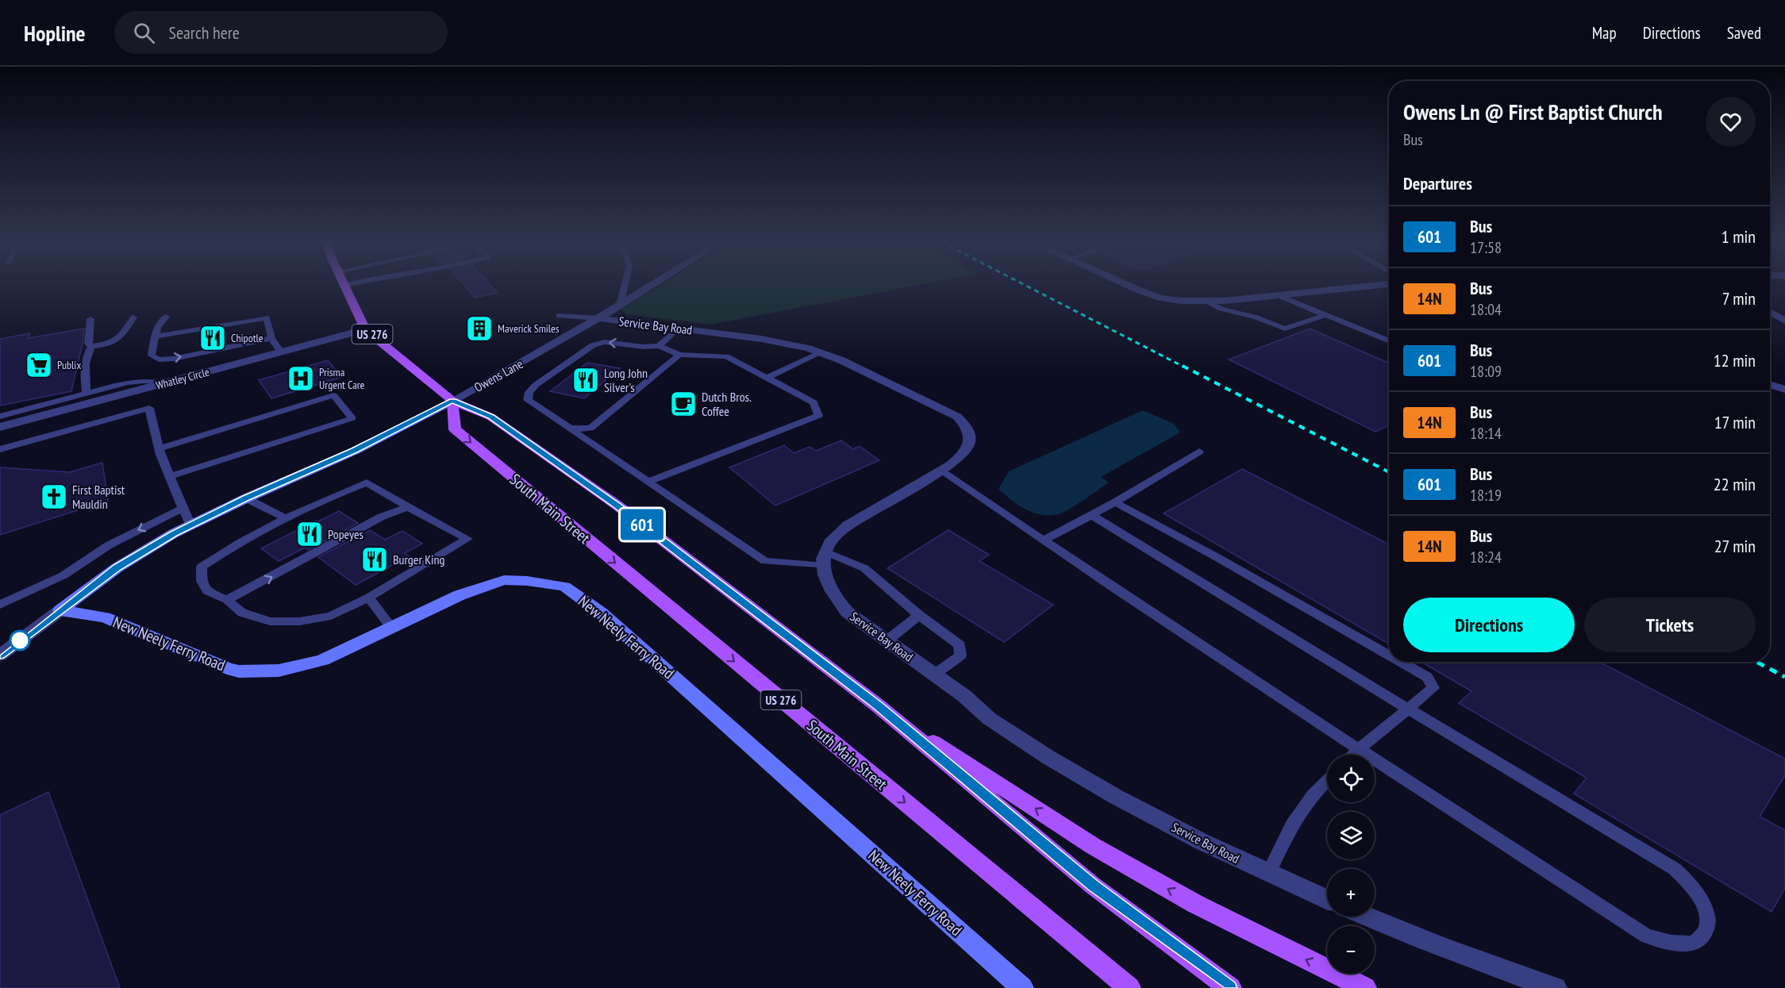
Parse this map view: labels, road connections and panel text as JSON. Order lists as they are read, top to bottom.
{
  "streets": {
    "main road": ["US 276", "South Main Street"],
    "street": [
      "Service Bay Road",
      "Owens Lane",
      "Whatley Circle",
      "New Neely Ferry Road"
    ]
  },
  "crossings": [
    ["Service Bay Road", "Owens Lane"],
    ["US 276", "Owens Lane"],
    ["US 276", "Whatley Circle"],
    ["US 276", "South Main Street"],
    ["Owens Lane", "South Main Street"],
    ["Owens Lane", "New Neely Ferry Road"]
  ],
  "places": {
    "building": ["Maverick Smiles"],
    "restaurant": [
      "Chipotle",
      "Long John Silver's",
      "Popeyes",
      "Burger King"
    ],
    "supermarket": ["Publix"],
    "hospital": ["Prisma Urgent Care"],
    "cafe": ["Dutch Bros. Coffee"],
    "church": ["First Baptist Mauldin"]
  },
  "lines": ["bus line 601"],
  "page": {
    "header": "Hopline",
    "search": "Search here",
    "nav": ["Map", "Directions", "Saved"],
    "on_map": "601",
    "heading": [
      ["Owens Ln @ First Baptist Church", "Bus"],
      "Departures"
    ],
    "list": [
      {
        "mark": "601",
        "name": "Bus",
        "note": "17:58",
        "value": "1 min"
      },
      {
        "mark": "14N",
        "name": "Bus",
        "note": "18:04",
        "value": "7 min"
      },
      {
        "mark": "601",
        "name": "Bus",
        "note": "18:09",
        "value": "12 min"
      },
      {
        "mark": "14N",
        "name": "Bus",
        "note": "18:14",
        "value": "17 min"
      },
      {
        "mark": "601",
        "name": "Bus",
        "note": "18:19",
        "value": "22 min"
      },
      {
        "mark": "14N",
        "name": "Bus",
        "note": "18:24",
        "value": "27 min"
      }
    ],
    "buttons": ["Directions", "Tickets"],
    "map_buttons": ["+", "−"]
  }
}
